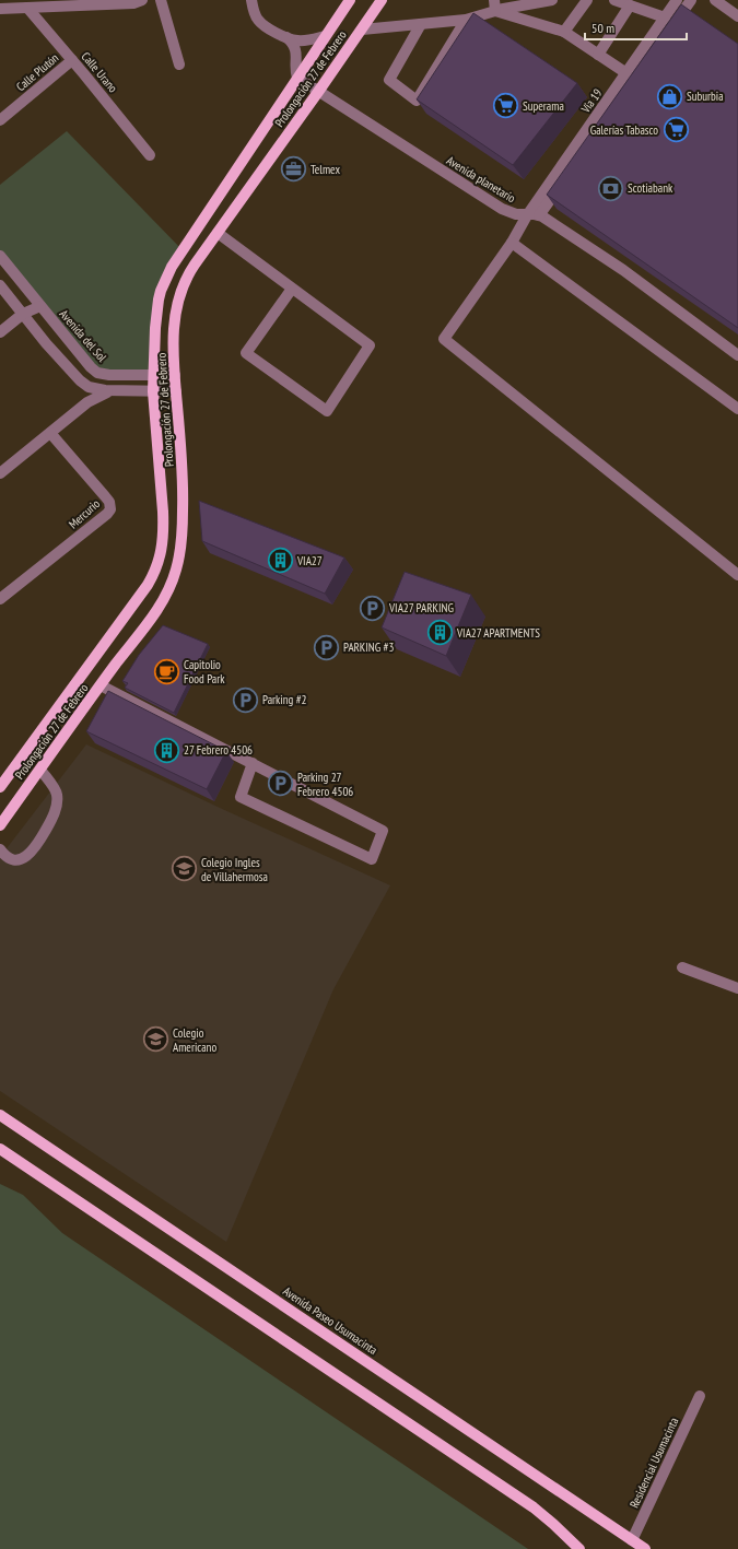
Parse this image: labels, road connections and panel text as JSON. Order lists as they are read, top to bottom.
{
  "streets": {
    "main road": ["Prolongación 27 de Febrero", "Avenida Paseo Usumacinta"],
    "street": [
      "Calle Plutón",
      "Calle Urano",
      "Vía 19",
      "Avenida planetario",
      "Avenida del Sol",
      "Mercurio",
      "Residencial Usumacinta"
    ]
  },
  "crossings": [
    ["Calle Plutón", "Calle Urano"],
    ["Prolongación 27 de Febrero", "Avenida planetario"],
    ["Prolongación 27 de Febrero", "Avenida del Sol"],
    ["Vía 19", "Avenida planetario"],
    ["Avenida Paseo Usumacinta", "Residencial Usumacinta"]
  ],
  "places": {
    "shop": ["Suburbia"],
    "supermarket": ["Superama", "Galerías Tabasco"],
    "office": ["Telmex"],
    "bank": ["Scotiabank"],
    "building": ["VIA27", "VIA27 APARTMENTS", "27 Febrero 4506"],
    "parking": [
      "VIA27 PARKING",
      "PARKING #3",
      "Parking #2",
      "Parking 27 Febrero 4506"
    ],
    "cafe": ["Capitolio Food Park"],
    "school or university": ["Colegio Ingles de Villahermosa", "Colegio Americano"]
  },
  "scale_bar": "50 m"
}
